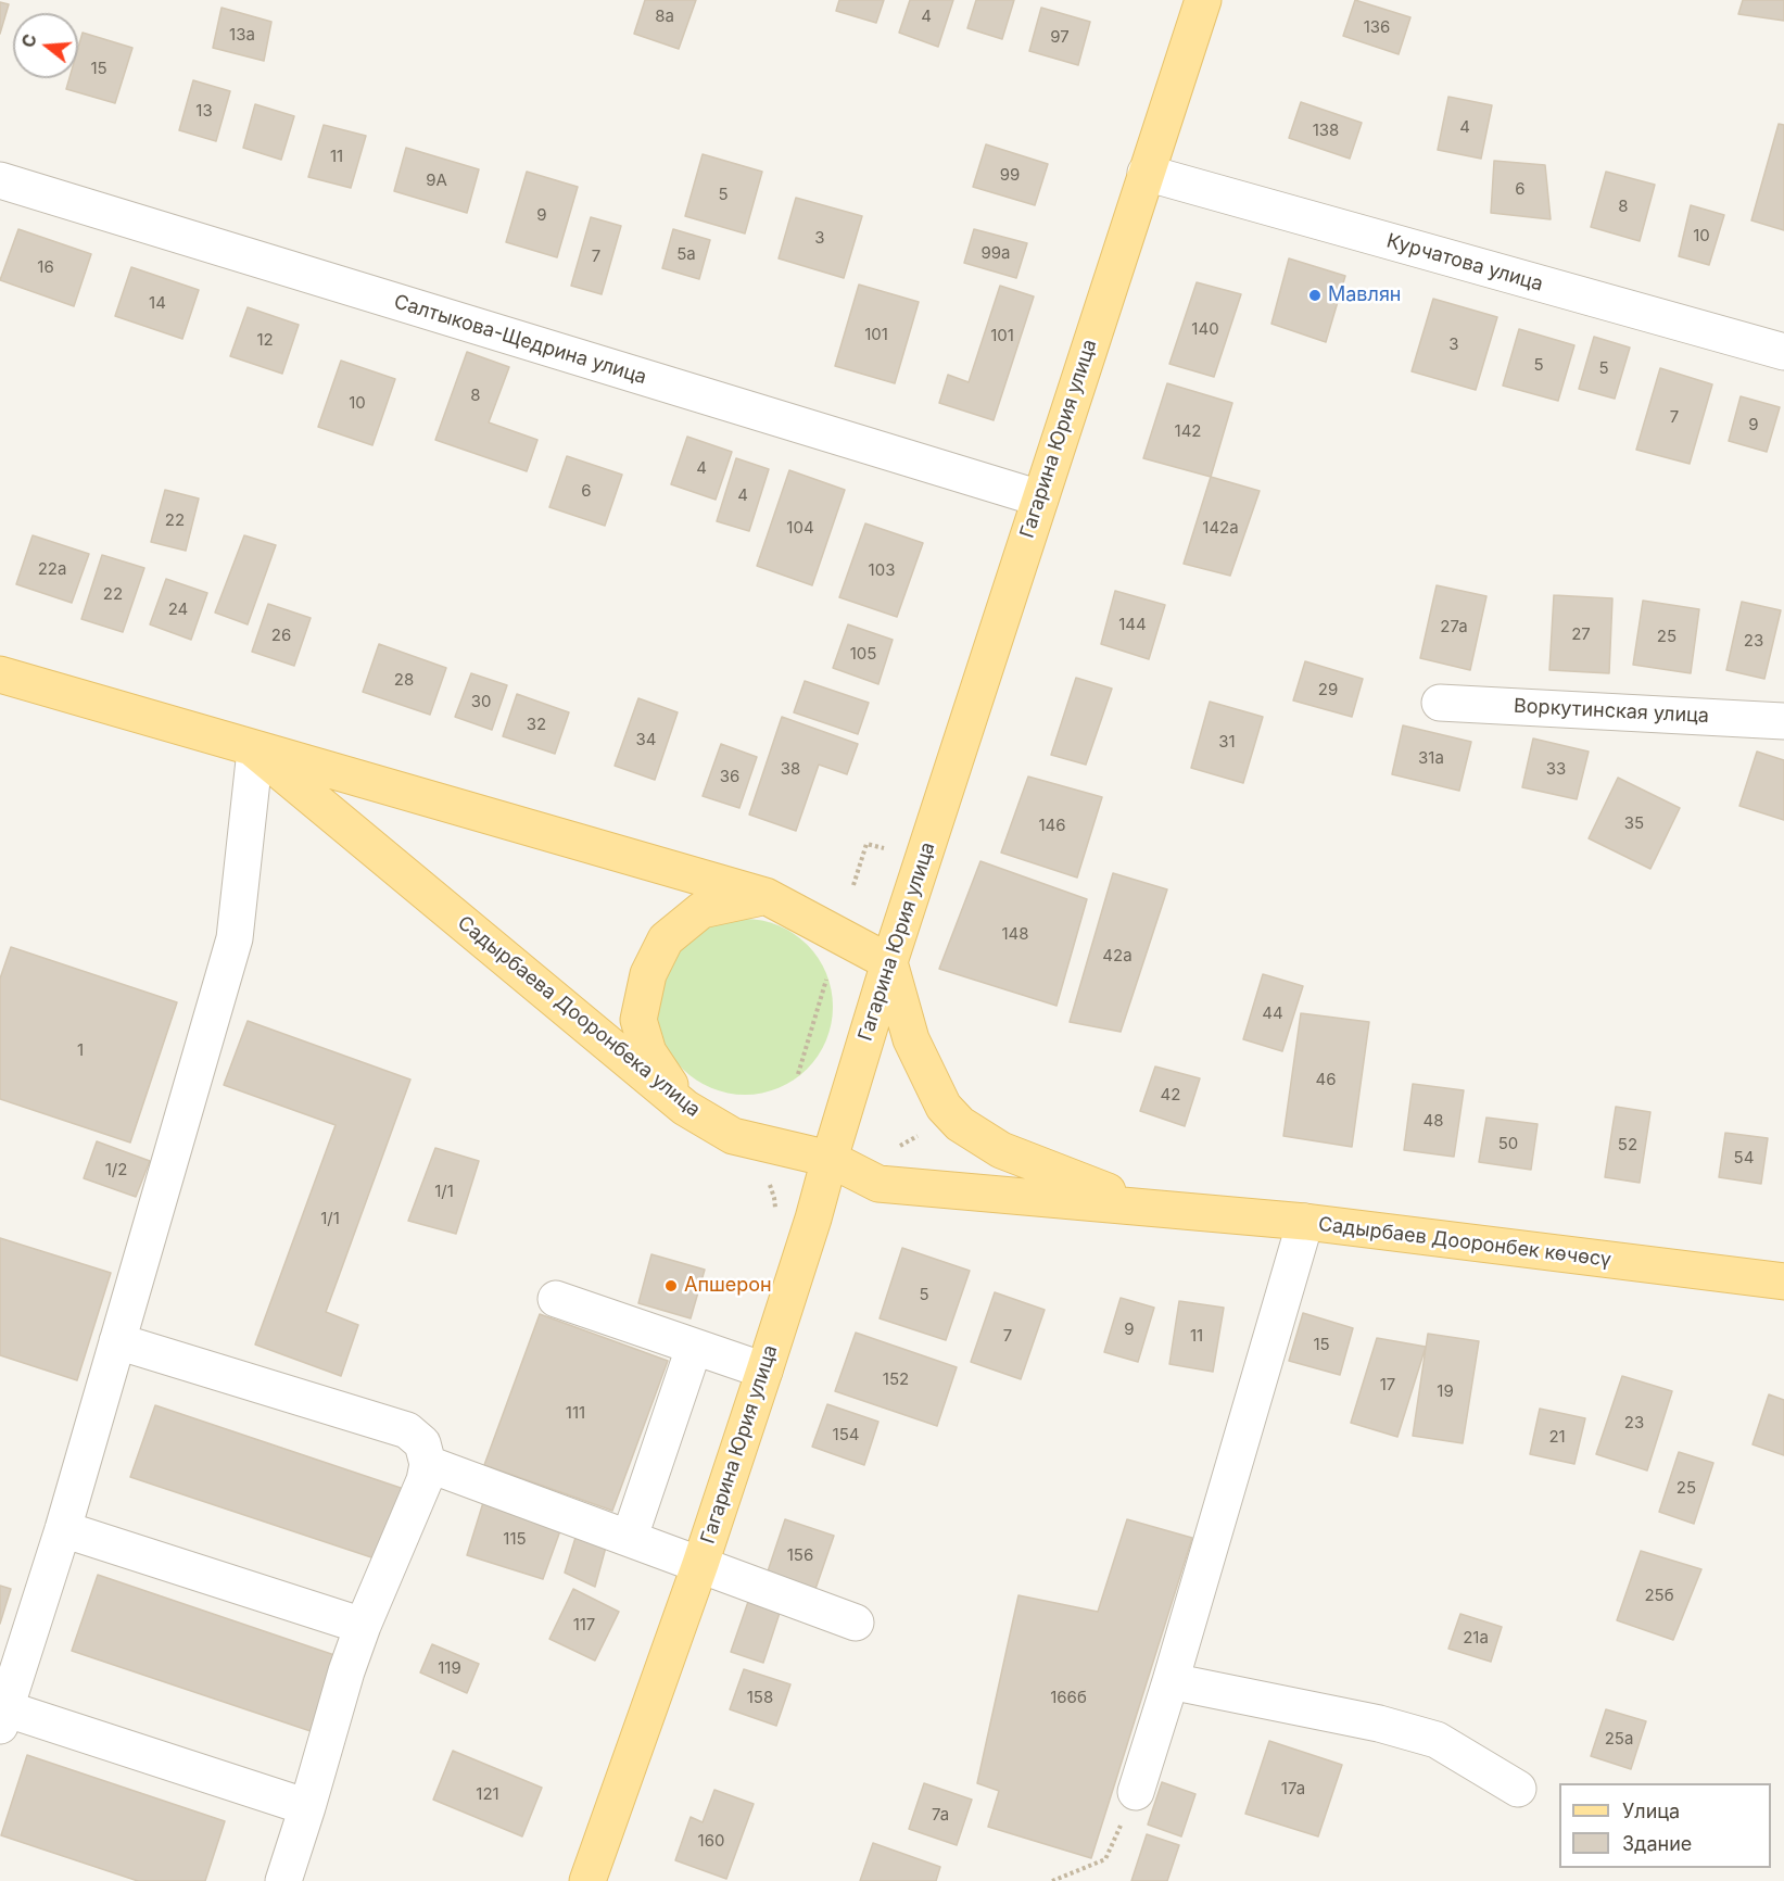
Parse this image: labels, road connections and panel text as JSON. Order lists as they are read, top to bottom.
{
  "streets": {
    "main road": ["Гагарина Юрия улица", "Садырбаева Дооронбека улица", "Садырбаев Дооронбек көчөсү"],
    "street": ["Курчатова улица", "Салтыкова-Щедрина улица", "Воркутинская улица"]
  },
  "crossings": [
    ["Курчатова улица", "Гагарина Юрия улица"],
    ["Салтыкова-Щедрина улица", "Гагарина Юрия улица"],
    ["Гагарина Юрия улица", "Садырбаева Дооронбека улица"],
    ["Садырбаева Дооронбека улица", "Садырбаев Дооронбек көчөсү"]
  ],
  "places": ["Мавлян", "Апшерон"],
  "house_numbers": [
    "8a",
    "4",
    "136",
    "13а",
    "97",
    "15",
    "13",
    "4",
    "138",
    "11",
    "99",
    "9А",
    "6",
    "5",
    "8",
    "9",
    "10",
    "3",
    "99a",
    "5a",
    "7",
    "16",
    "14",
    "140",
    "101",
    "101",
    "12",
    "3",
    "5",
    "5",
    "8",
    "10",
    "7",
    "9",
    "142",
    "4",
    "6",
    "4",
    "22",
    "104",
    "142а",
    "22a",
    "103",
    "22",
    "24",
    "144",
    "27а",
    "27",
    "26",
    "25",
    "23",
    "105",
    "28",
    "29",
    "30",
    "32",
    "34",
    "31",
    "31а",
    "38",
    "33",
    "36",
    "35",
    "146",
    "148",
    "42а",
    "44",
    "1",
    "46",
    "42",
    "48",
    "50",
    "52",
    "54",
    "1/2",
    "1/1",
    "1/1",
    "5",
    "9",
    "7",
    "11",
    "15",
    "152",
    "17",
    "19",
    "111",
    "23",
    "154",
    "21",
    "25",
    "115",
    "156",
    "25б",
    "117",
    "21а",
    "119",
    "158",
    "166б",
    "25а",
    "17а",
    "121",
    "7а",
    "160"
  ],
  "legend": ["Улица", "Здание"],
  "north": "left"
}
